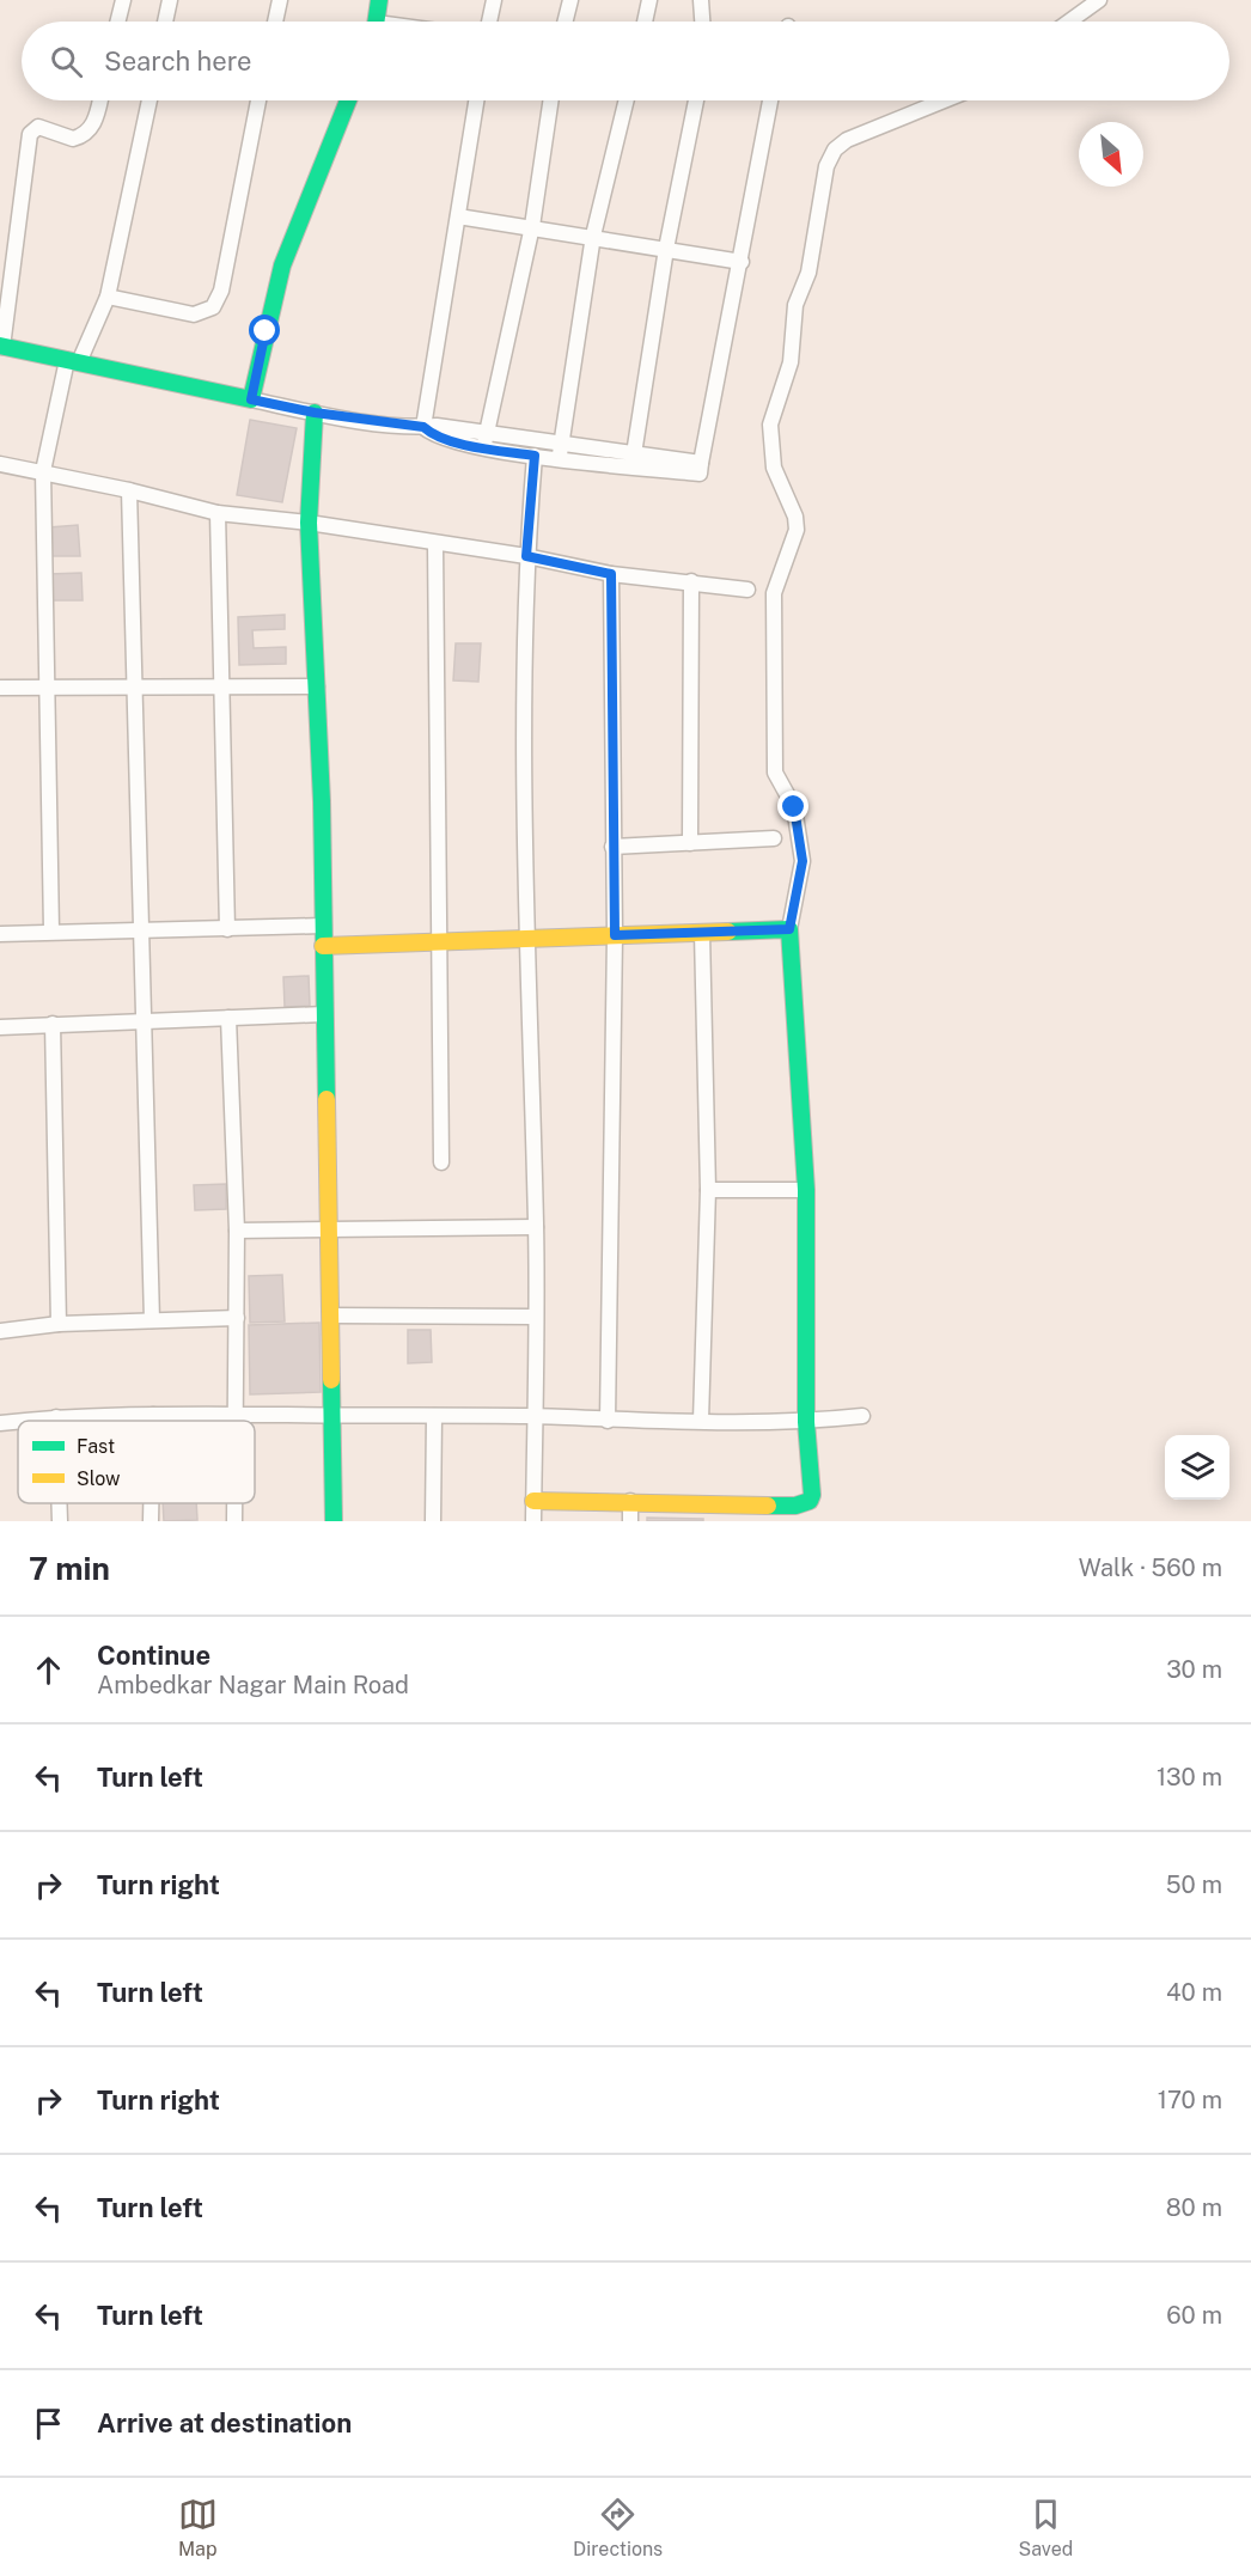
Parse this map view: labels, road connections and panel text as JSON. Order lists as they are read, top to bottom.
{
  "legend": ["Fast", "Slow"],
  "north": "bottom right",
  "page": {
    "search": "Search here",
    "heading": ["7 min", "Walk · 560 m"],
    "list": [
      ["Continue", "Ambedkar Nagar Main Road", "30 m"],
      ["Turn left", "130 m"],
      ["Turn right", "50 m"],
      ["Turn left", "40 m"],
      ["Turn right", "170 m"],
      ["Turn left", "80 m"],
      ["Turn left", "60 m"],
      "Arrive at destination"
    ],
    "nav": ["Map", "Directions", "Saved"]
  }
}
